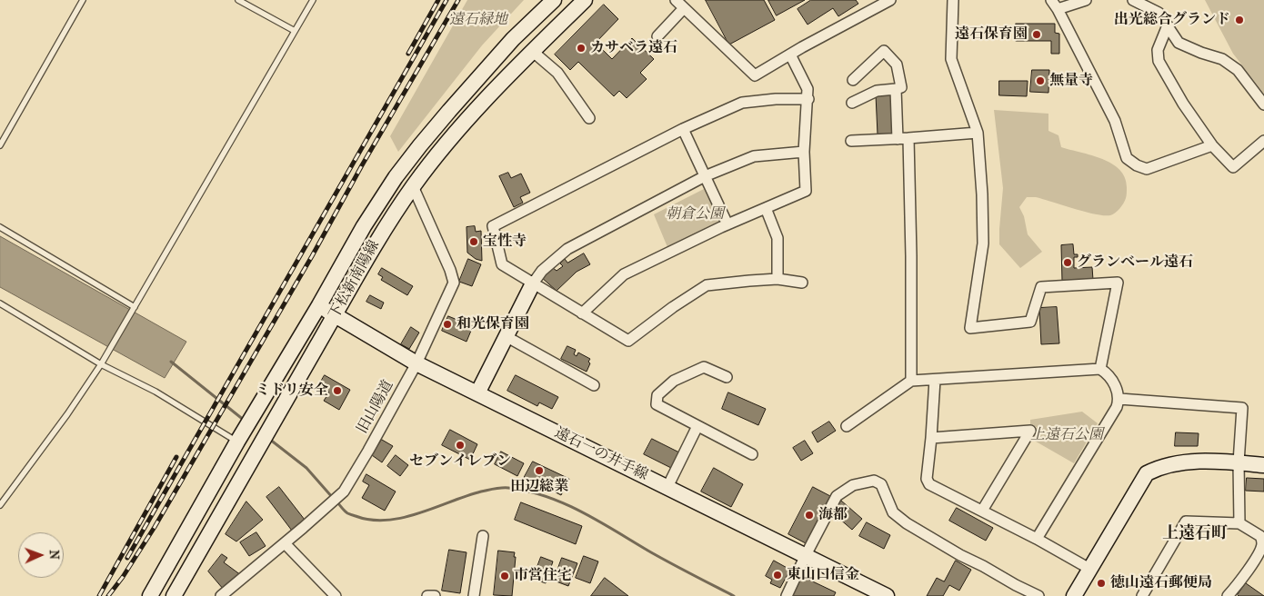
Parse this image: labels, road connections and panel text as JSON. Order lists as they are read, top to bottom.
{
  "streets": {
    "main road": ["下松新南陽線", "遠石一の井手線"],
    "street": ["旧山陽道"]
  },
  "crossings": [
    ["下松新南陽線", "旧山陽道"],
    ["下松新南陽線", "遠石一の井手線"],
    ["旧山陽道", "遠石一の井手線"]
  ],
  "districts": ["上遠石町"],
  "parks": ["遠石緑地", "朝倉公園", "上遠石公園"],
  "places": [
    "出光総合グランド",
    "遠石保育園",
    "カサベラ遠石",
    "無量寺",
    "宝性寺",
    "グランベール遠石",
    "和光保育園",
    "ミドリ安全",
    "セブンイレブン",
    "田辺総業",
    "海都",
    "東山口信金",
    "市営住宅",
    "徳山遠石郵便局"
  ],
  "north": "right"
}
